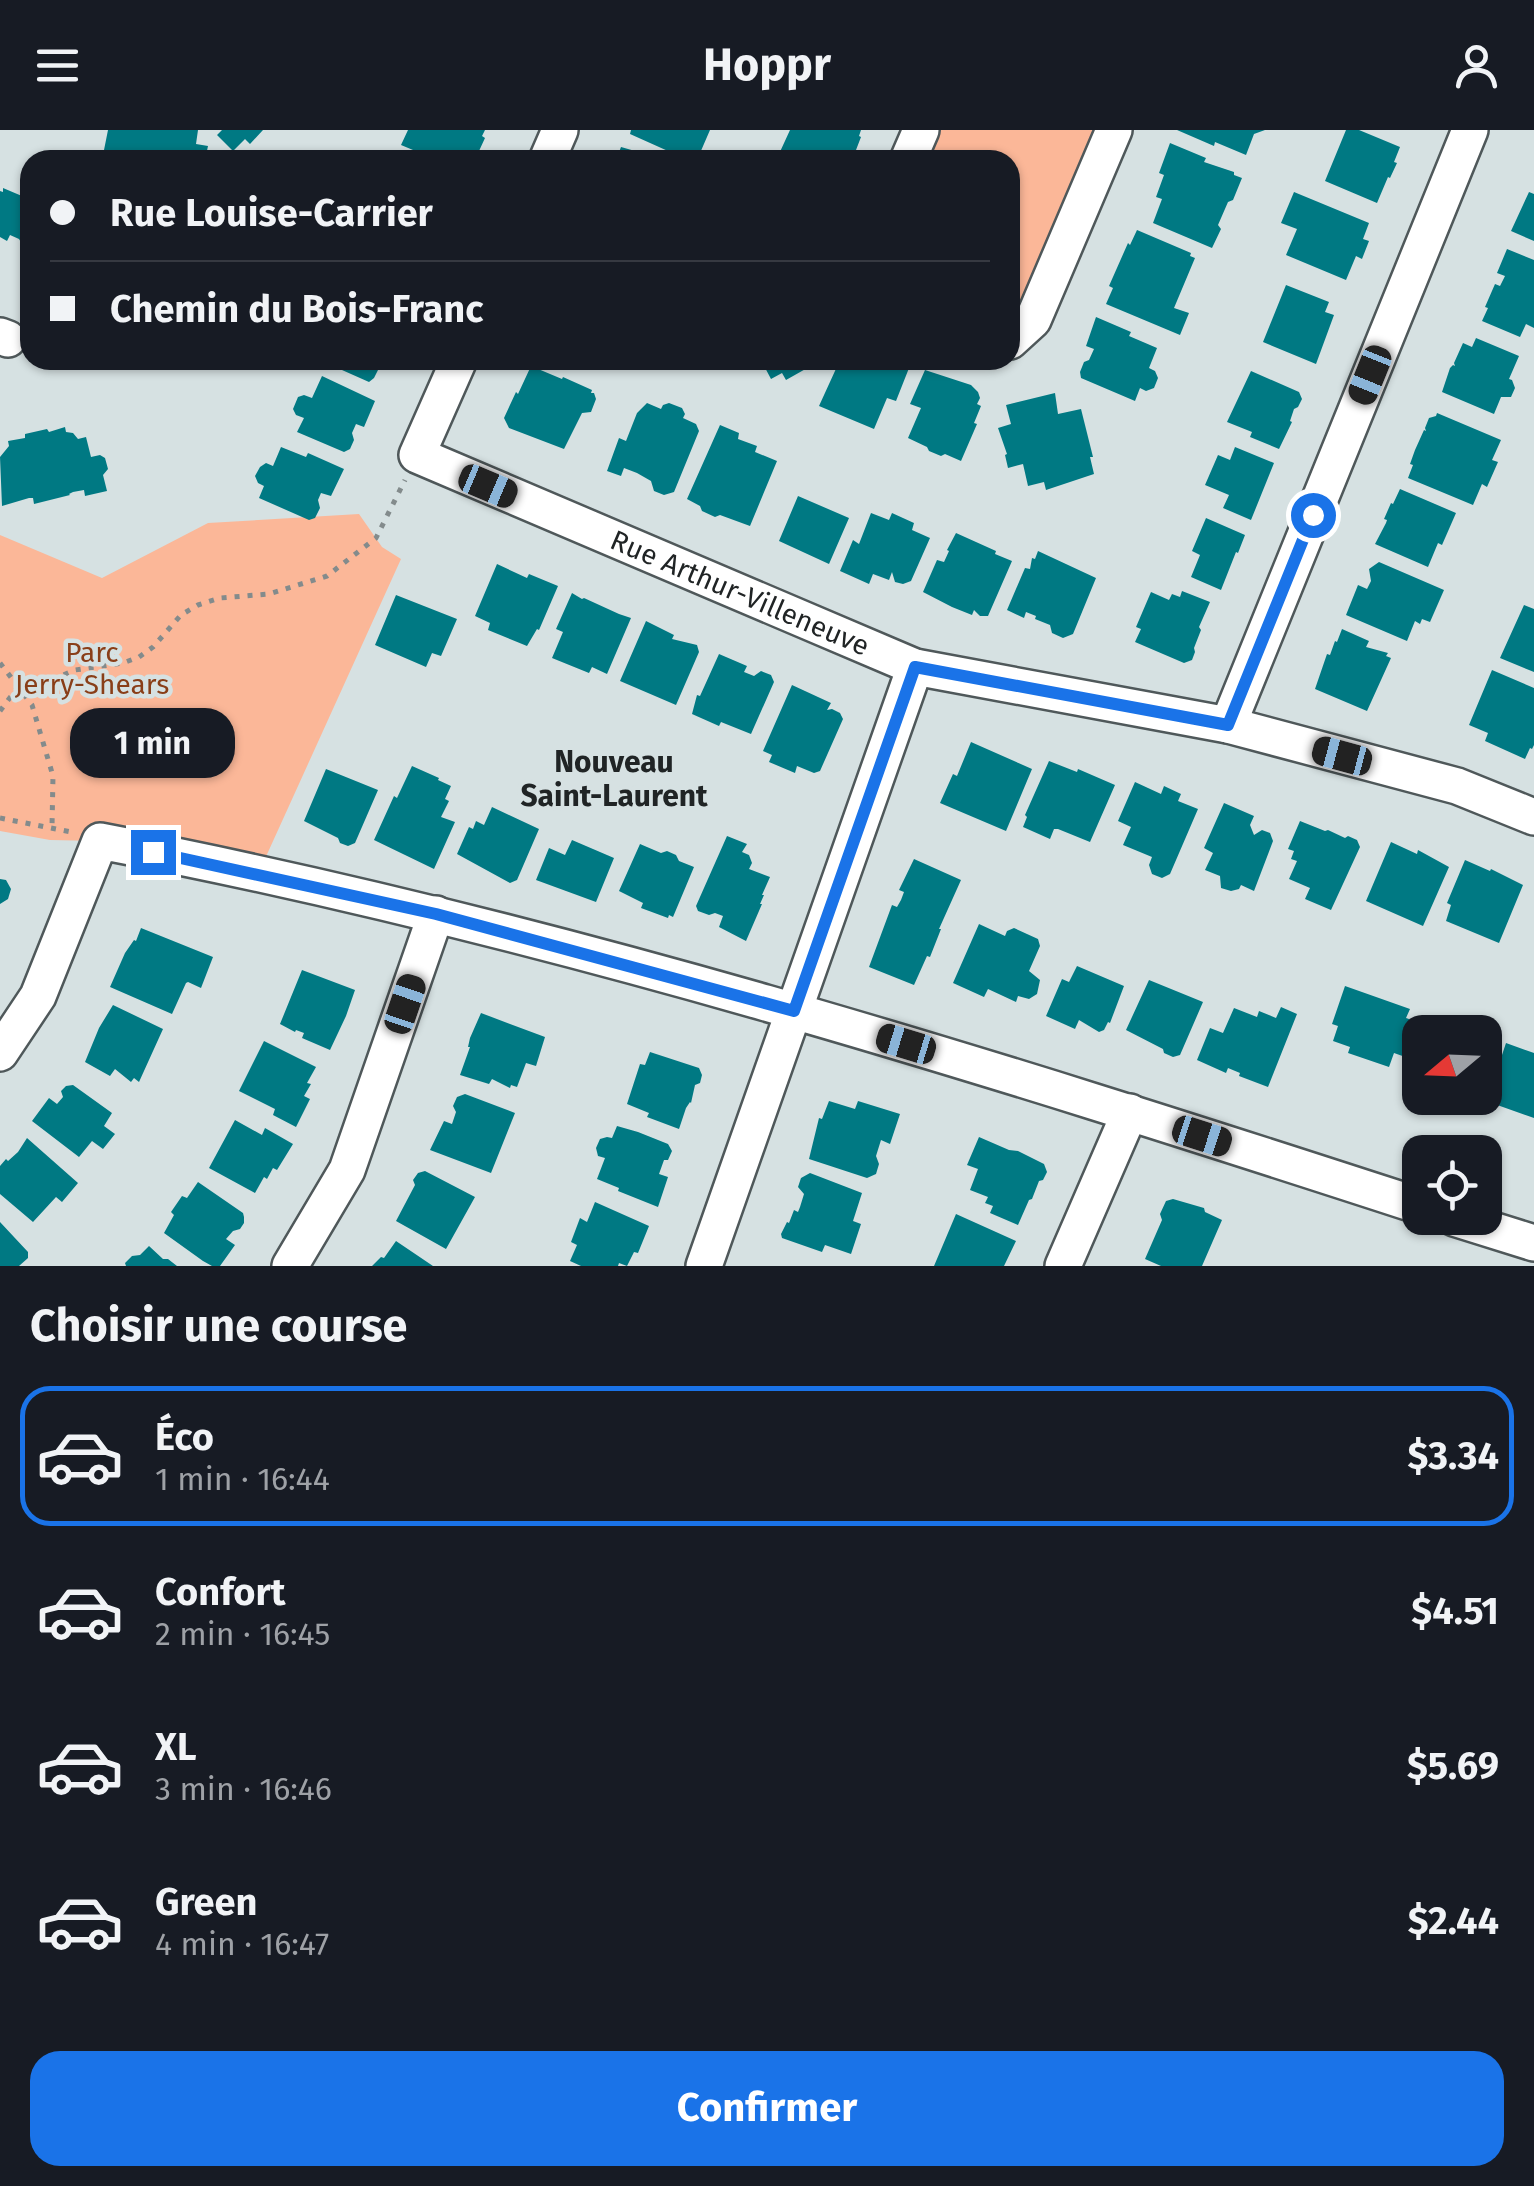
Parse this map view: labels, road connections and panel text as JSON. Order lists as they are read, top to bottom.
{
  "streets": {
    "street": ["Rue Arthur-Villeneuve"]
  },
  "districts": ["Nouveau Saint-Laurent"],
  "parks": ["Parc Jerry-Shears"],
  "north": "left",
  "page": {
    "header": "Hoppr",
    "banner": ["Rue Louise-Carrier", "Chemin du Bois-Franc"],
    "bubble": "1 min",
    "heading": "Choisir une course",
    "list": [
      {
        "name": "Éco",
        "note": "1 min · 16:44",
        "value": "$3.34"
      },
      {
        "name": "Confort",
        "note": "2 min · 16:45",
        "value": "$4.51"
      },
      {
        "name": "XL",
        "note": "3 min · 16:46",
        "value": "$5.69"
      },
      {
        "name": "Green",
        "note": "4 min · 16:47",
        "value": "$2.44"
      }
    ],
    "buttons": "Confirmer"
  }
}
